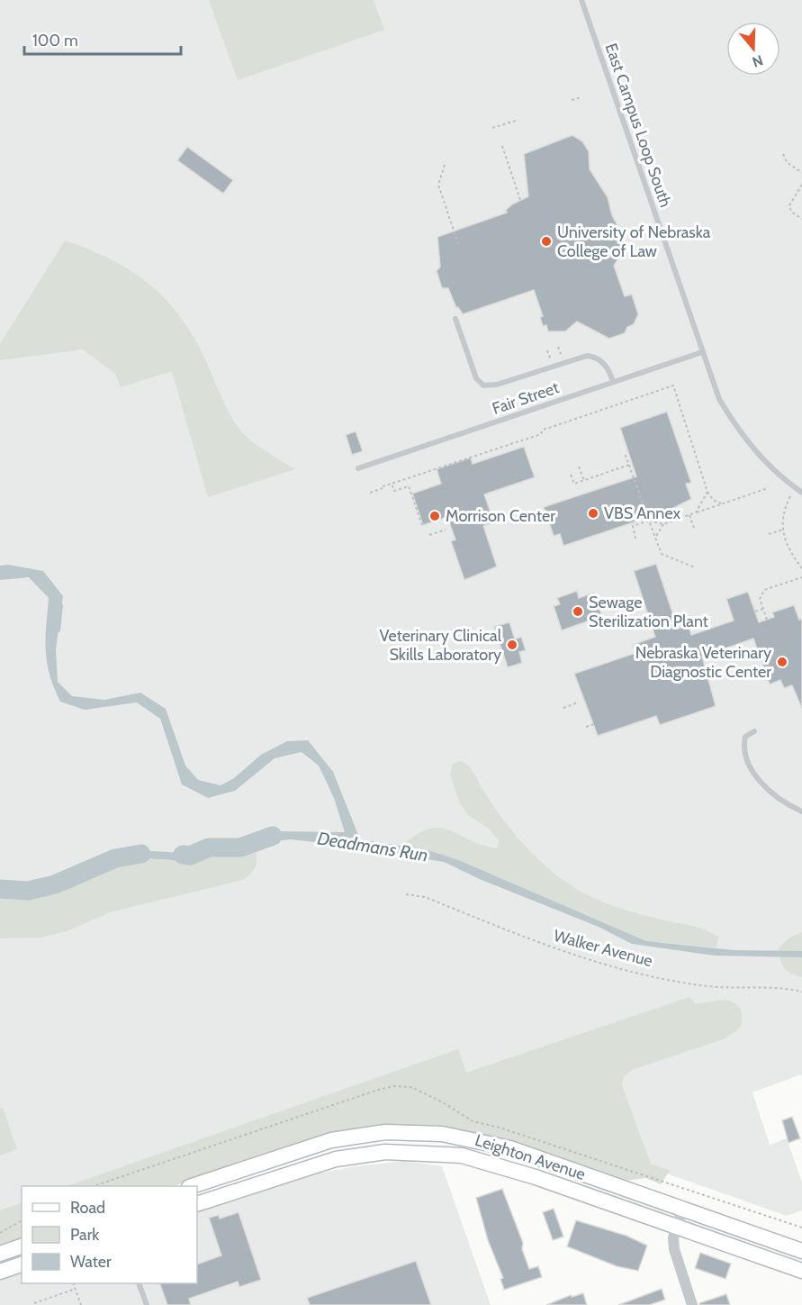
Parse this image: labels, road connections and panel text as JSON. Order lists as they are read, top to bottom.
{
  "streets": {
    "main road": ["Leighton Avenue"],
    "lane": ["East Campus Loop South", "Fair Street"],
    "path": ["Walker Avenue"]
  },
  "crossings": [
    ["East Campus Loop South", "Fair Street"]
  ],
  "water": ["Deadmans Run"],
  "places": [
    "University of Nebraska College of Law",
    "VBS Annex",
    "Morrison Center",
    "Sewage Sterilization Plant",
    "Veterinary Clinical Skills Laboratory",
    "Nebraska Veterinary Diagnostic Center"
  ],
  "legend": ["Road", "Park", "Water"],
  "scale_bar": "100 m",
  "north": "bottom"
}
